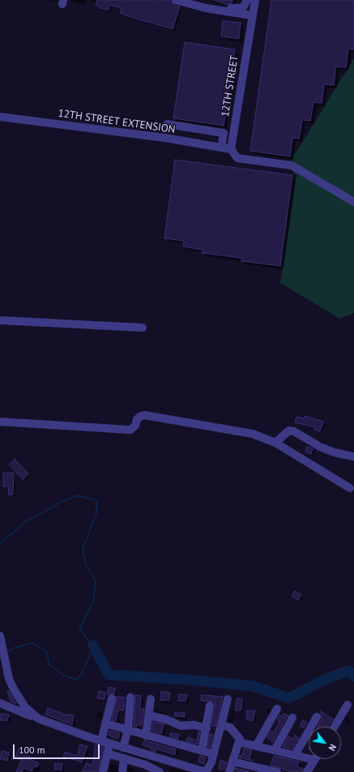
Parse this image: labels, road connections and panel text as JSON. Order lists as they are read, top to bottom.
{
  "streets": {
    "street": ["12TH STREET", "12TH STREET EXTENSION"]
  },
  "crossings": [
    ["12TH STREET", "12TH STREET EXTENSION"]
  ],
  "scale_bar": "100 m",
  "north": "bottom right"
}
